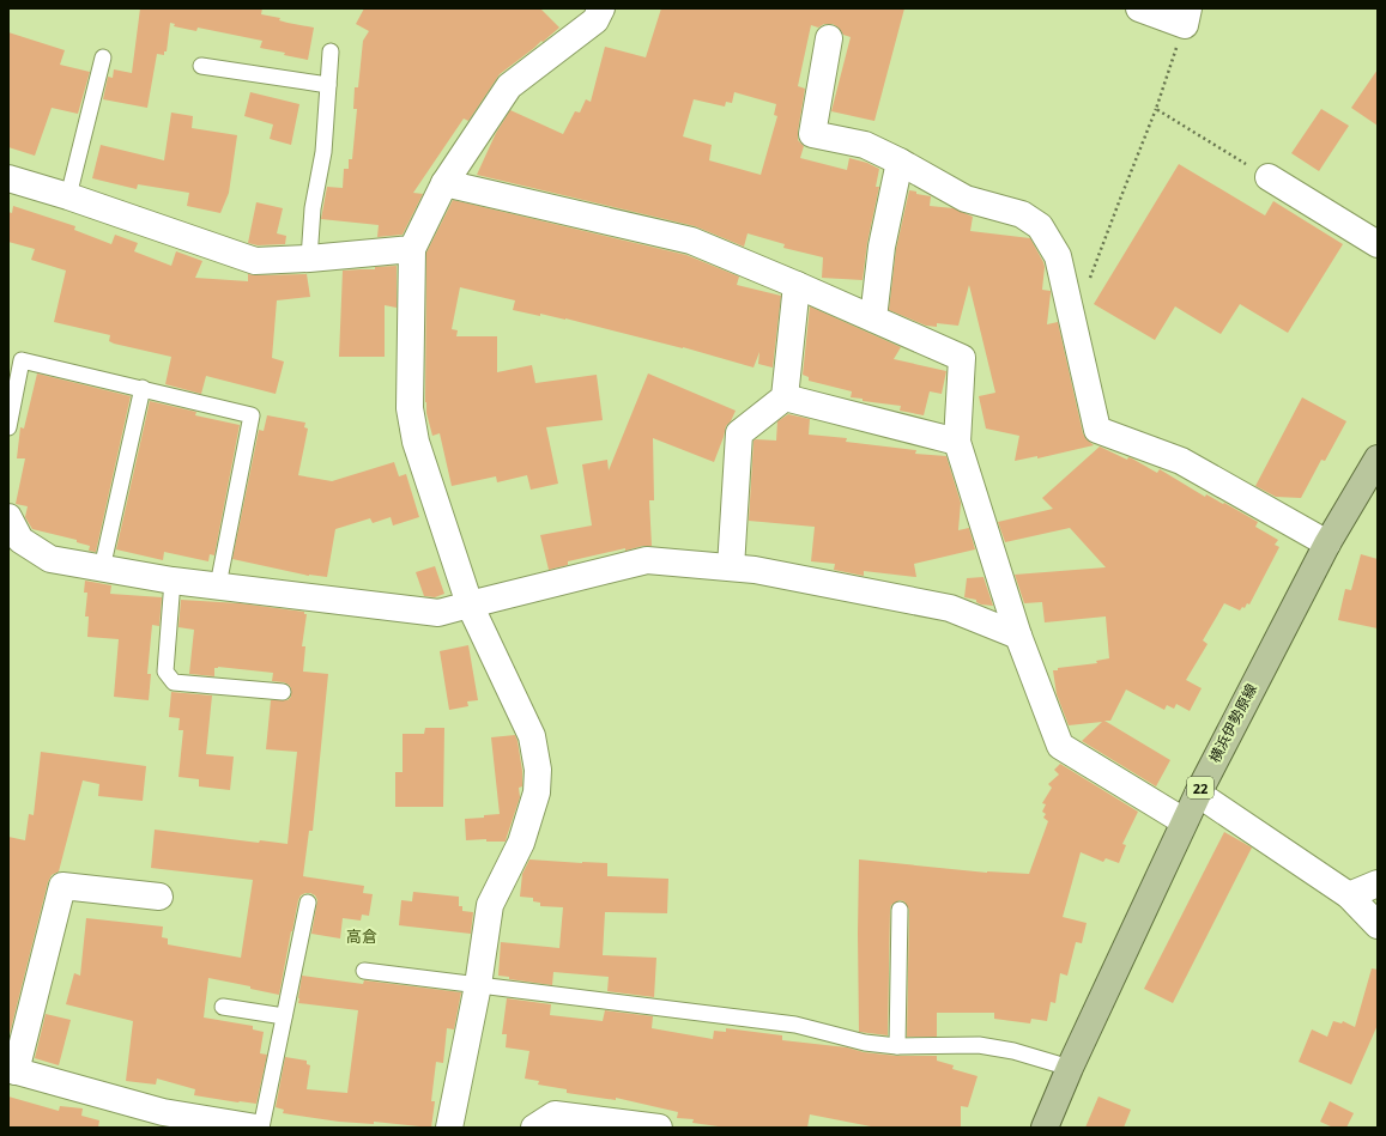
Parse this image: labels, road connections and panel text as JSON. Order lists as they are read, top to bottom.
{
  "streets": {
    "main road": ["横浜伊勢原線", "22"]
  },
  "districts": ["高倉"]
}
